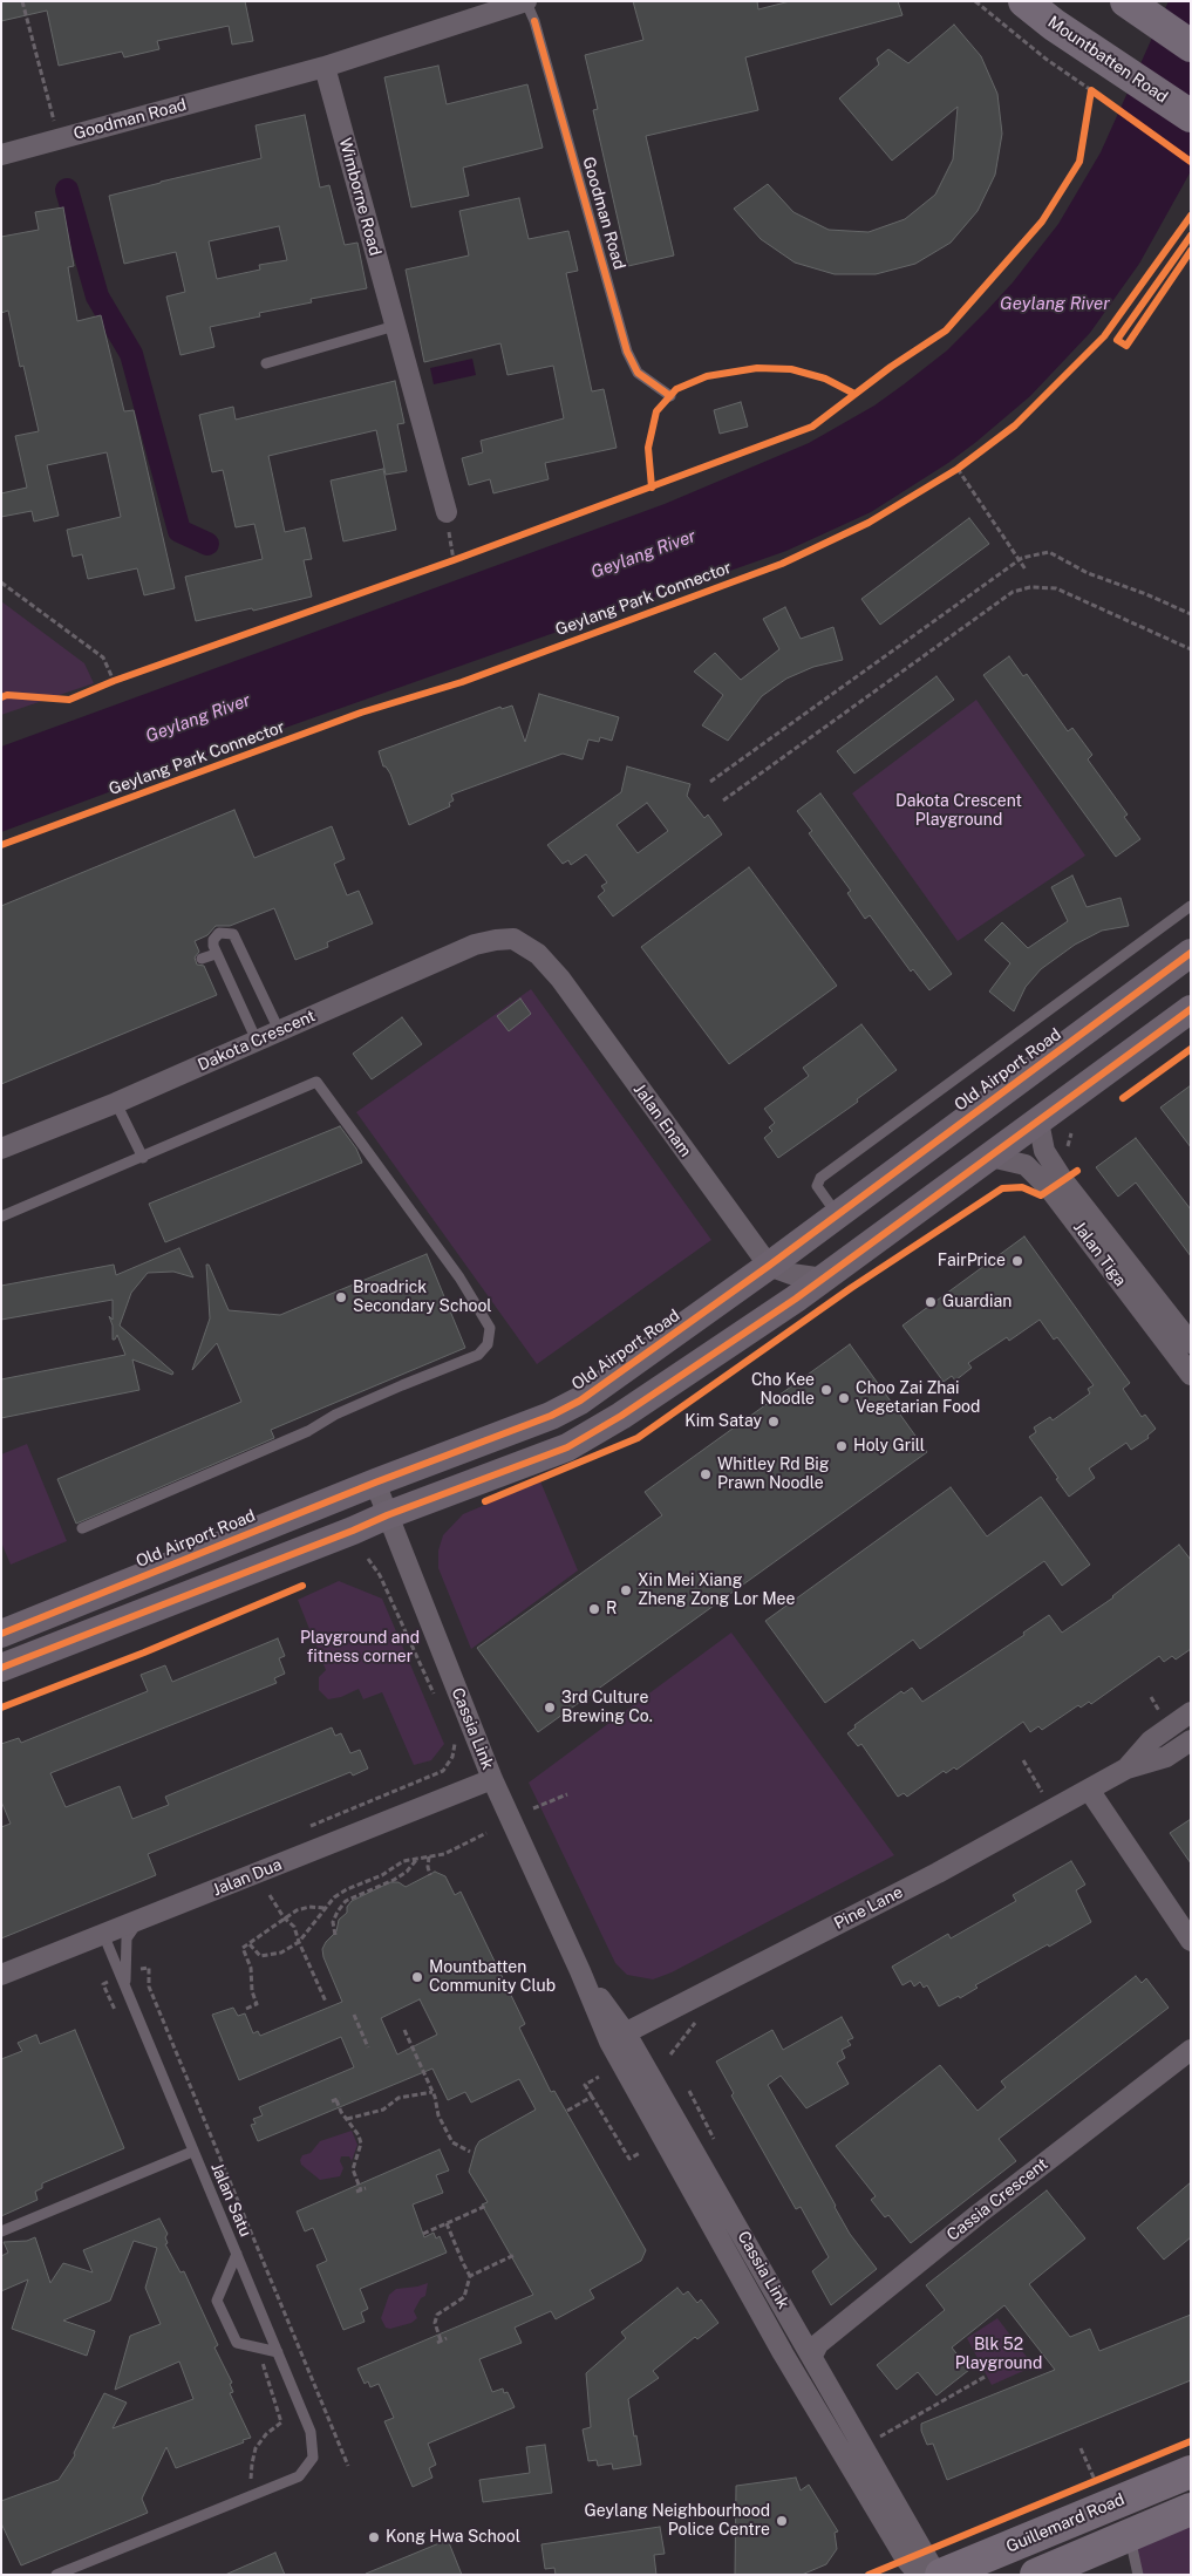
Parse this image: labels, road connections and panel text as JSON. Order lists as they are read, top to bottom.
{
  "streets": {
    "main road": ["Mountbatten Road", "Old Airport Road", "Guillemard Road"],
    "street": [
      "Goodman Road",
      "Wimborne Road",
      "Dakota Crescent",
      "Jalan Enam",
      "Jalan Tiga",
      "Cassia Link",
      "Jalan Dua",
      "Pine Lane",
      "Cassia Crescent"
    ],
    "lane": ["Jalan Satu"],
    "cycle path": ["Geylang Park Connector"]
  },
  "crossings": [
    ["Goodman Road", "Wimborne Road"],
    ["Dakota Crescent", "Jalan Enam"],
    ["Old Airport Road", "Jalan Enam"],
    ["Old Airport Road", "Cassia Link"],
    ["Cassia Link", "Jalan Dua"],
    ["Cassia Link", "Pine Lane"],
    ["Cassia Link", "Cassia Crescent"],
    ["Cassia Link", "Guillemard Road"],
    ["Jalan Dua", "Jalan Satu"]
  ],
  "water": ["Geylang River"],
  "parks": ["Dakota Crescent Playground", "Playground and fitness corner", "Blk 52 Playground"],
  "places": [
    "FairPrice",
    "Broadrick Secondary School",
    "Guardian",
    "Cho Kee Noodle",
    "Choo Zai Zhai Vegetarian Food",
    "Kim Satay",
    "Holy Grill",
    "Whitley Rd Big Prawn Noodle",
    "Xin Mei Xiang Zheng Zong Lor Mee",
    "R",
    "3rd Culture Brewing Co.",
    "Mountbatten Community Club",
    "Geylang Neighbourhood Police Centre",
    "Kong Hwa School"
  ]
}
